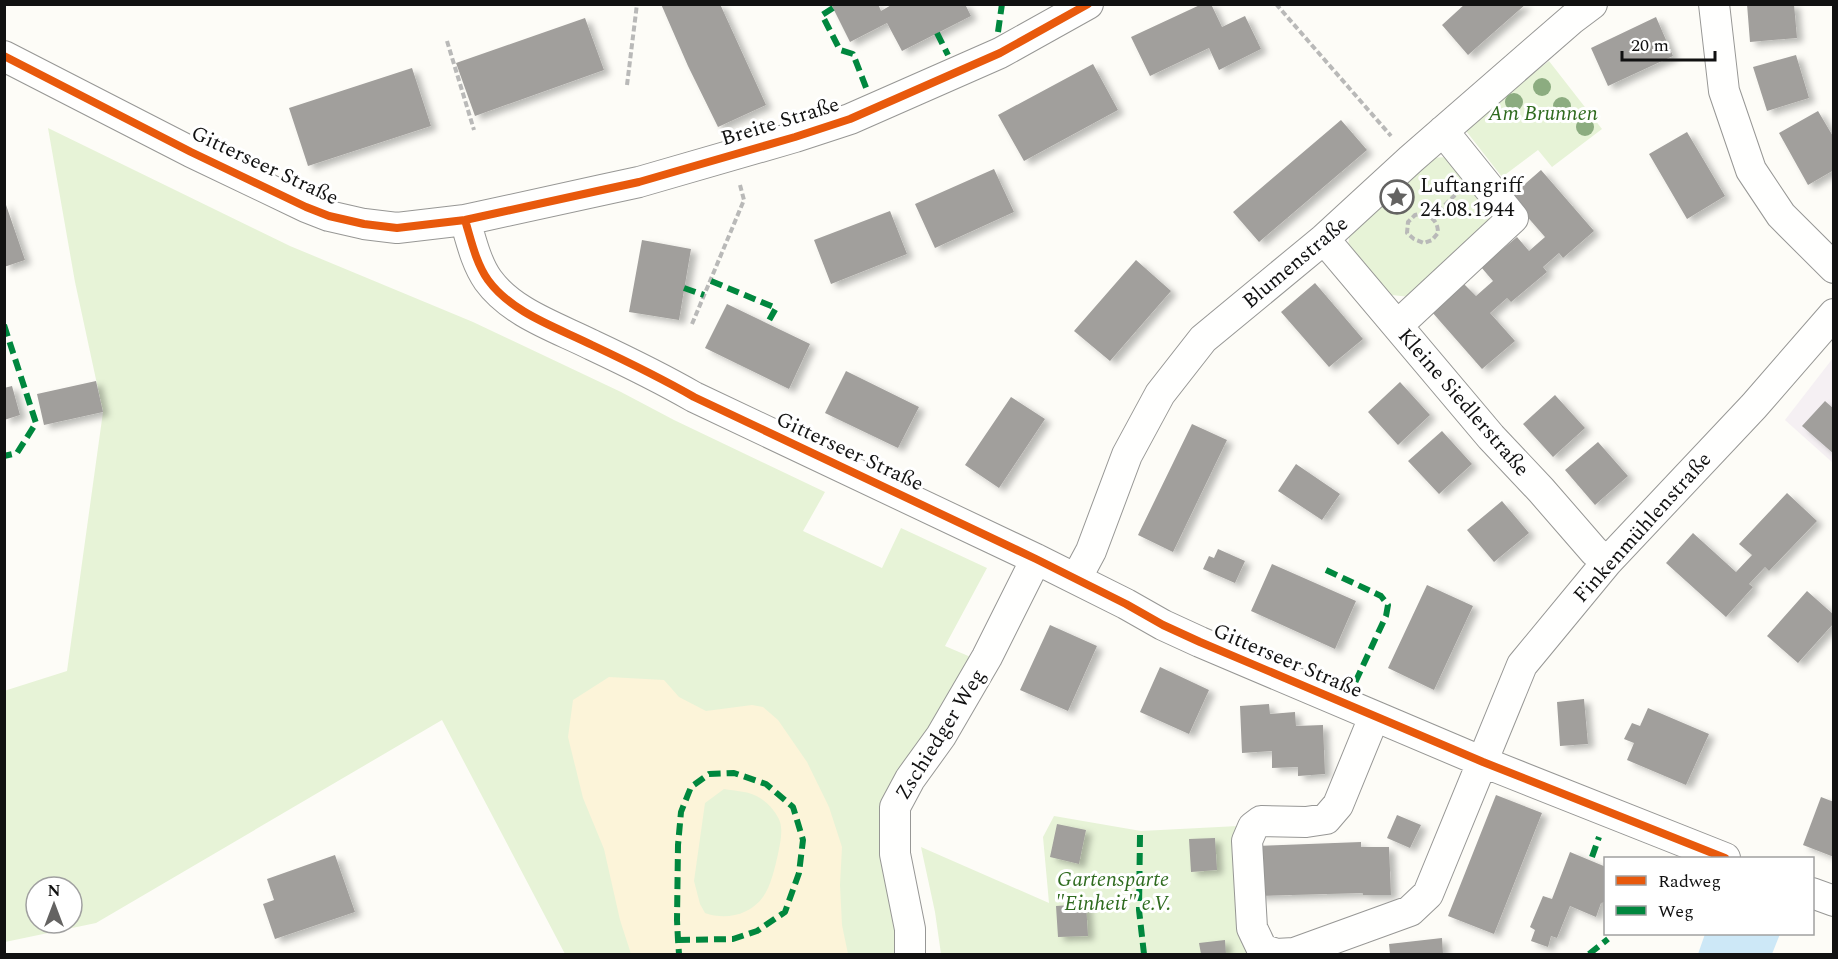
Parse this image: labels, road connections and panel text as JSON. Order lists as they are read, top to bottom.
{
  "streets": {
    "street": [
      "Breite Straße",
      "Gitterseer Straße",
      "Blumenstraße",
      "Kleine Siedlerstraße",
      "Finkenmühlenstraße",
      "Zschiedger Weg"
    ]
  },
  "crossings": [
    ["Breite Straße", "Gitterseer Straße"],
    ["Gitterseer Straße", "Blumenstraße"],
    ["Gitterseer Straße", "Finkenmühlenstraße"],
    ["Gitterseer Straße", "Zschiedger Weg"],
    ["Blumenstraße", "Kleine Siedlerstraße"],
    ["Kleine Siedlerstraße", "Finkenmühlenstraße"]
  ],
  "parks": ["Am Brunnen", "Gartensparte \"Einheit\" e.V."],
  "places": {
    "place": ["Luftangriff 24.08.1944"]
  },
  "legend": ["Radweg", "Weg"],
  "scale_bar": "20 m",
  "north": "top"
}
